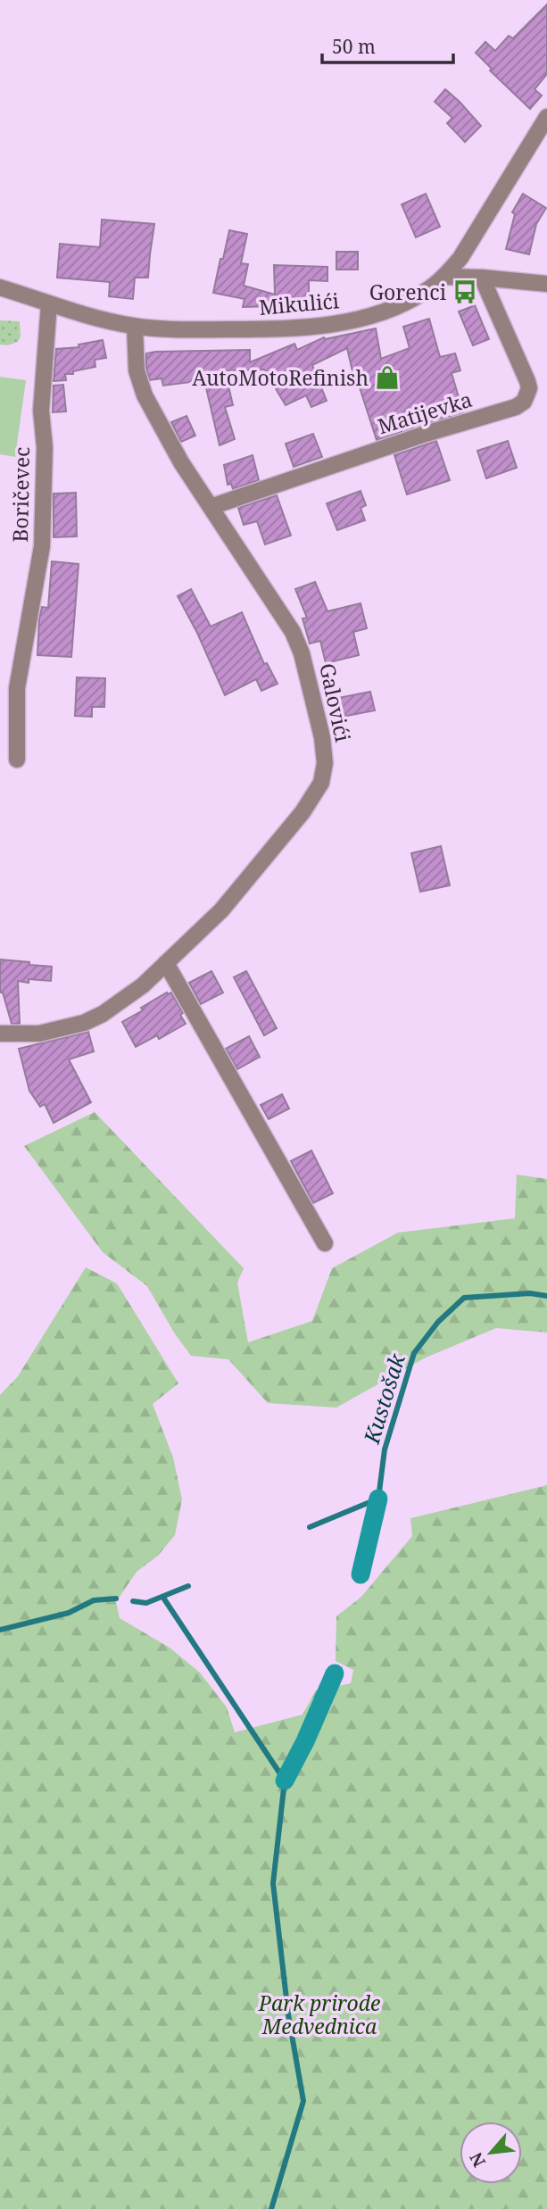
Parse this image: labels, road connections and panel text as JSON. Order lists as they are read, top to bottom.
{
  "streets": {
    "street": [
      "Mikulići",
      "Matijevka",
      "Boričevec",
      "Galovići"
    ]
  },
  "crossings": [
    ["Mikulići", "Boričevec"],
    ["Mikulići", "Galovići"],
    ["Matijevka", "Galovići"]
  ],
  "water": ["Kustošak"],
  "parks": ["Park prirode Medvednica"],
  "places": {
    "bus stop": ["Gorenci"],
    "shop": ["AutoMotoRefinish"]
  },
  "scale_bar": "50 m",
  "north": "bottom left"
}
